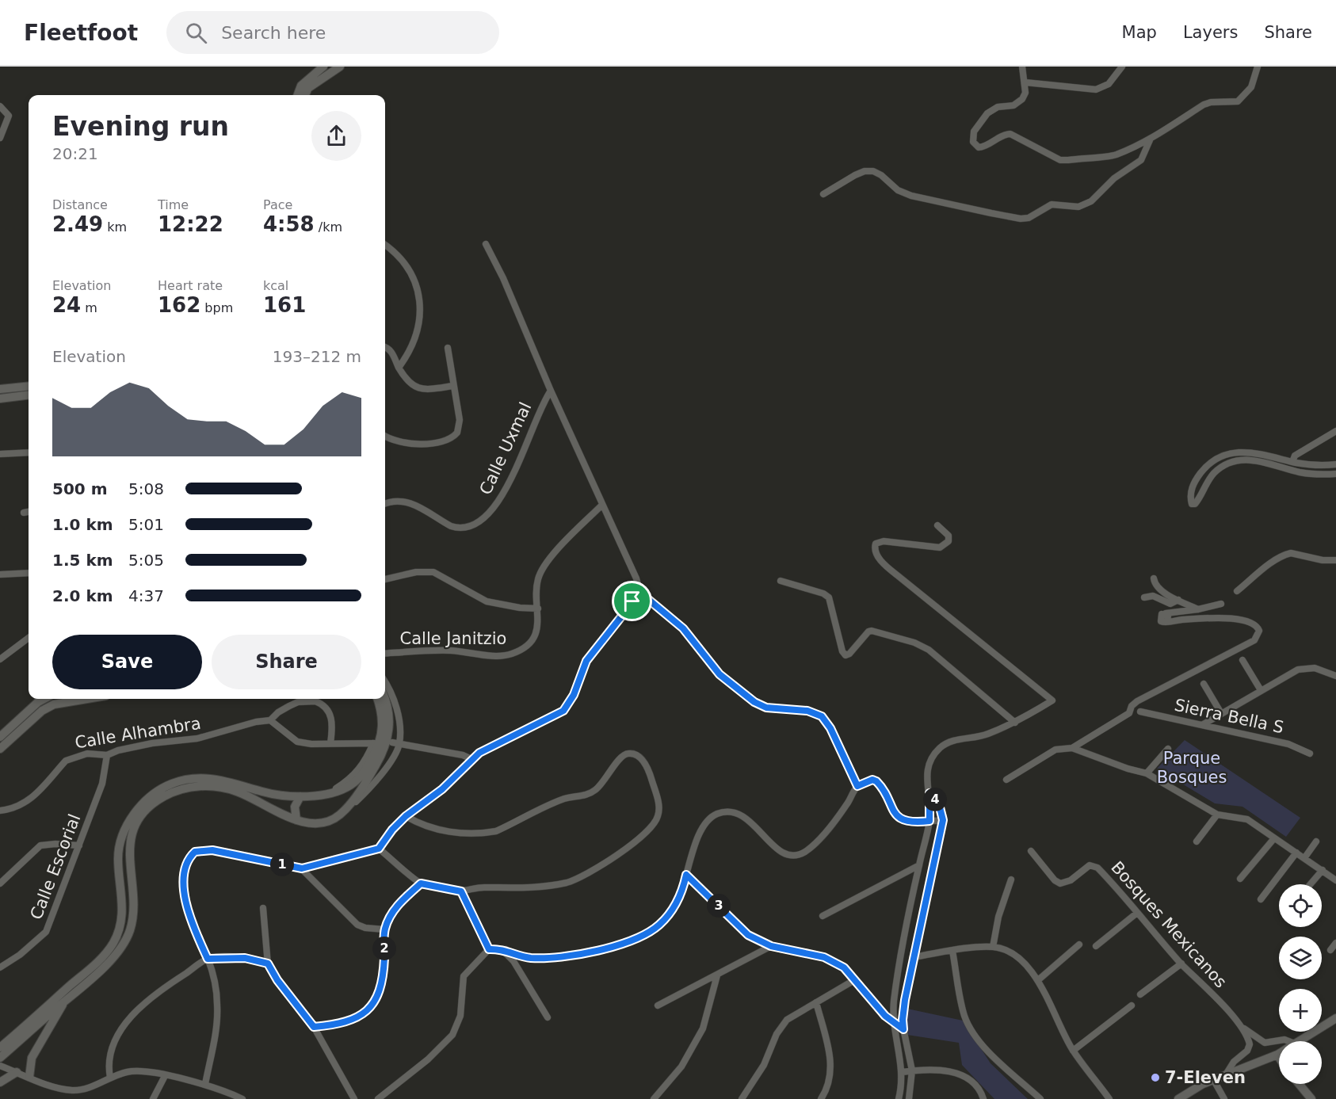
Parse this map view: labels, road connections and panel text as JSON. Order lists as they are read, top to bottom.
{
  "streets": {
    "street": [
      "Calle Uxmal",
      "Calle Janitzio",
      "Sierra Bella S",
      "Calle Alhambra",
      "Calle Escorial",
      "Bosques Mexicanos"
    ]
  },
  "crossings": [
    ["Calle Alhambra", "Calle Escorial"]
  ],
  "parks": ["Parque Bosques"],
  "places": ["7-Eleven"],
  "page": {
    "header": "Fleetfoot",
    "search": "Search here",
    "nav": ["Map", "Layers", "Share"],
    "heading": ["Evening run", "20:21"],
    "stats": [
      ["Distance", "2.49 km"],
      ["Time", "12:22"],
      ["Pace", "4:58 /km"],
      ["Elevation", "24 m"],
      ["Heart rate", "162 bpm"],
      ["kcal", "161"]
    ],
    "chart": ["Elevation", "193–212 m"],
    "list": [
      {
        "name": "500 m",
        "note": "5:08"
      },
      {
        "name": "1.0 km",
        "note": "5:01"
      },
      {
        "name": "1.5 km",
        "note": "5:05"
      },
      {
        "name": "2.0 km",
        "note": "4:37"
      }
    ],
    "buttons": ["Save", "Share"],
    "pins": [
      "4",
      "1",
      "3",
      "2"
    ],
    "map_buttons": ["+", "−"]
  }
}
